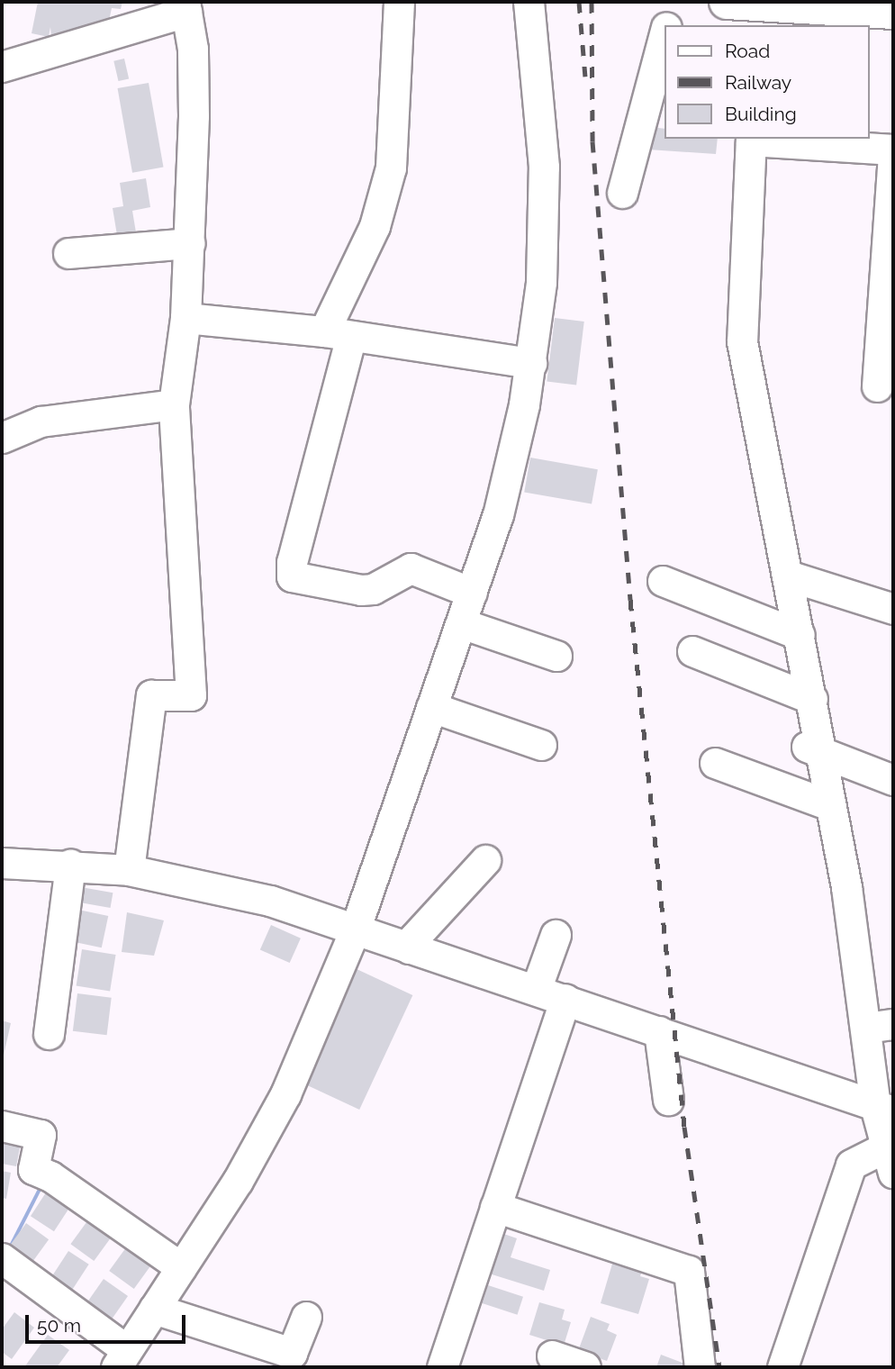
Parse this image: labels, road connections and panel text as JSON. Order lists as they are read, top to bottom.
{
  "legend": ["Road", "Railway", "Building"],
  "scale_bar": "50 m"
}
